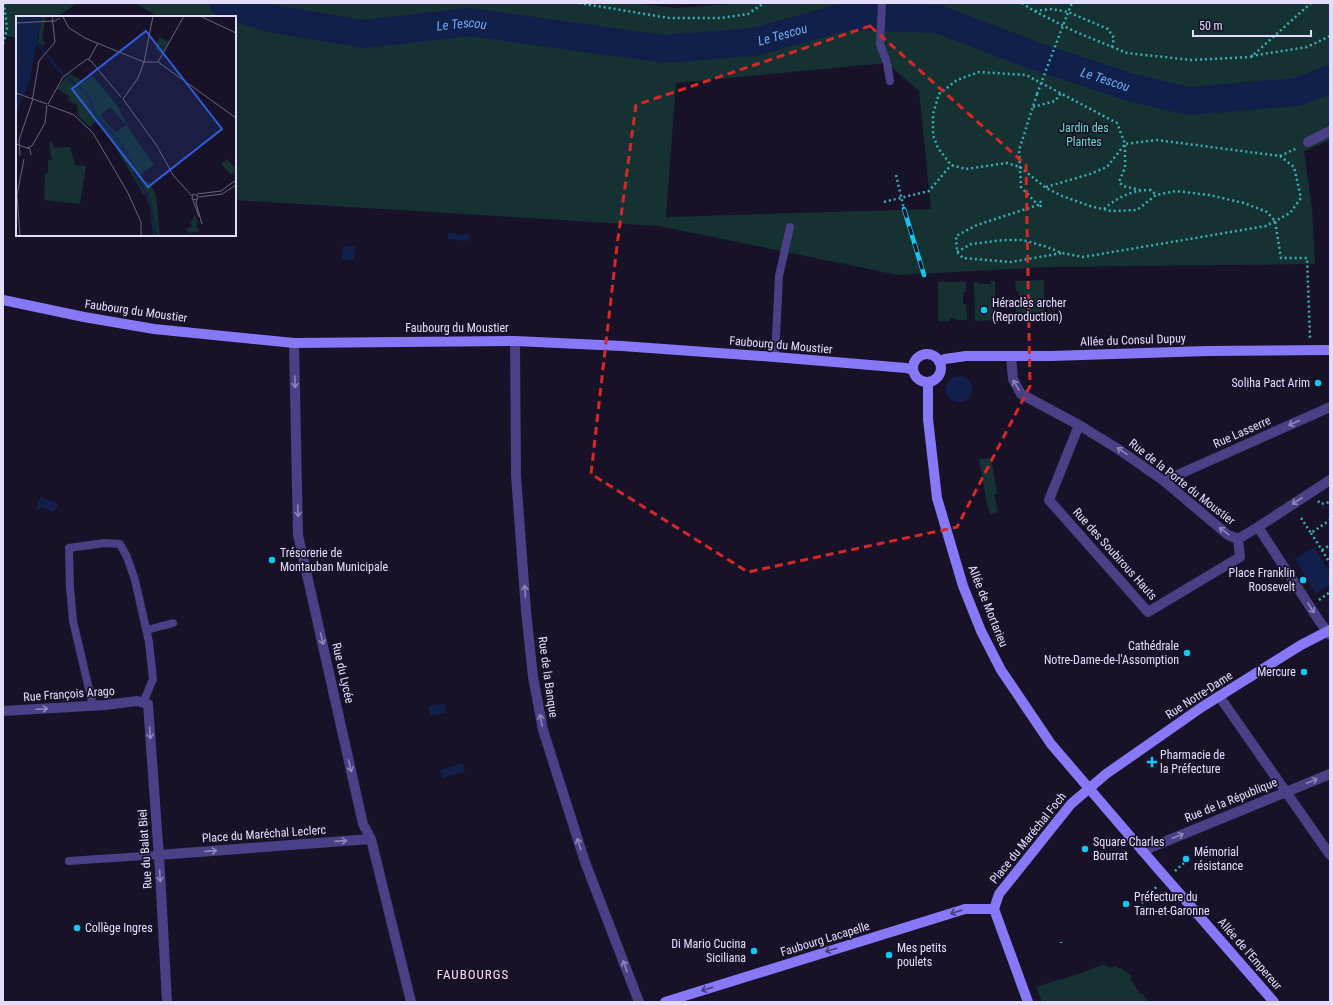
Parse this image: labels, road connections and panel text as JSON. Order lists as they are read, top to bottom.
{
  "streets": {
    "main road": [
      "Faubourg du Moustier",
      "Allée du Consul Dupuy",
      "Allée de Mortarieu",
      "Rue Notre-Dame",
      "Place du Maréchal Foch",
      "Faubourg Lacapelle",
      "Allée de l'Empereur"
    ],
    "street": [
      "Rue Lasserre",
      "Rue de la Porte du Moustier",
      "Rue des Soubirous Hauts",
      "Rue du Lycée",
      "Rue de la Banque",
      "Rue François Arago",
      "Rue de la République",
      "Place du Maréchal Leclerc",
      "Rue du Balat Biel"
    ]
  },
  "crossings": [
    ["Faubourg du Moustier", "Allée du Consul Dupuy"],
    ["Faubourg du Moustier", "Allée de Mortarieu"],
    ["Faubourg du Moustier", "Rue du Lycée"],
    ["Faubourg du Moustier", "Rue de la Banque"],
    ["Allée du Consul Dupuy", "Rue de la Porte du Moustier"],
    ["Allée du Consul Dupuy", "Allée de Mortarieu"],
    ["Rue Lasserre", "Rue de la Porte du Moustier"],
    ["Rue de la Porte du Moustier", "Rue des Soubirous Hauts"],
    ["Allée de Mortarieu", "Rue Notre-Dame"],
    ["Allée de Mortarieu", "Rue de la République"],
    ["Allée de Mortarieu", "Place du Maréchal Foch"],
    ["Allée de Mortarieu", "Allée de l'Empereur"],
    ["Rue du Lycée", "Place du Maréchal Leclerc"],
    ["Rue François Arago", "Rue du Balat Biel"],
    ["Rue Notre-Dame", "Place du Maréchal Foch"],
    ["Rue de la République", "Allée de l'Empereur"],
    ["Place du Maréchal Leclerc", "Rue du Balat Biel"],
    ["Place du Maréchal Foch", "Faubourg Lacapelle"]
  ],
  "one_way": [
    "Rue de la Porte du Moustier",
    "Rue du Lycée",
    "Rue de la Banque",
    "Rue François Arago",
    "Rue de la République",
    "Place du Maréchal Leclerc",
    "Rue du Balat Biel",
    "Faubourg Lacapelle"
  ],
  "districts": ["FAUBOURGS"],
  "water": ["Le Tescou"],
  "parks": ["Jardin des Plantes"],
  "places": {
    "other": [
      "Héraclès archer (Reproduction)",
      "Soliha Pact Arim",
      "Trésorerie de Montauban Municipale",
      "Place Franklin Roosevelt",
      "Cathédrale Notre-Dame-de-l'Assomption",
      "Mercure",
      "Square Charles Bourrat",
      "Mémorial résistance",
      "Préfecture du Tarn-et-Garonne",
      "Collège Ingres",
      "Di Mario Cucina Siciliana",
      "Mes petits poulets"
    ],
    "health": ["Pharmacie de la Préfecture"]
  },
  "scale_bar": "50 m"
}
